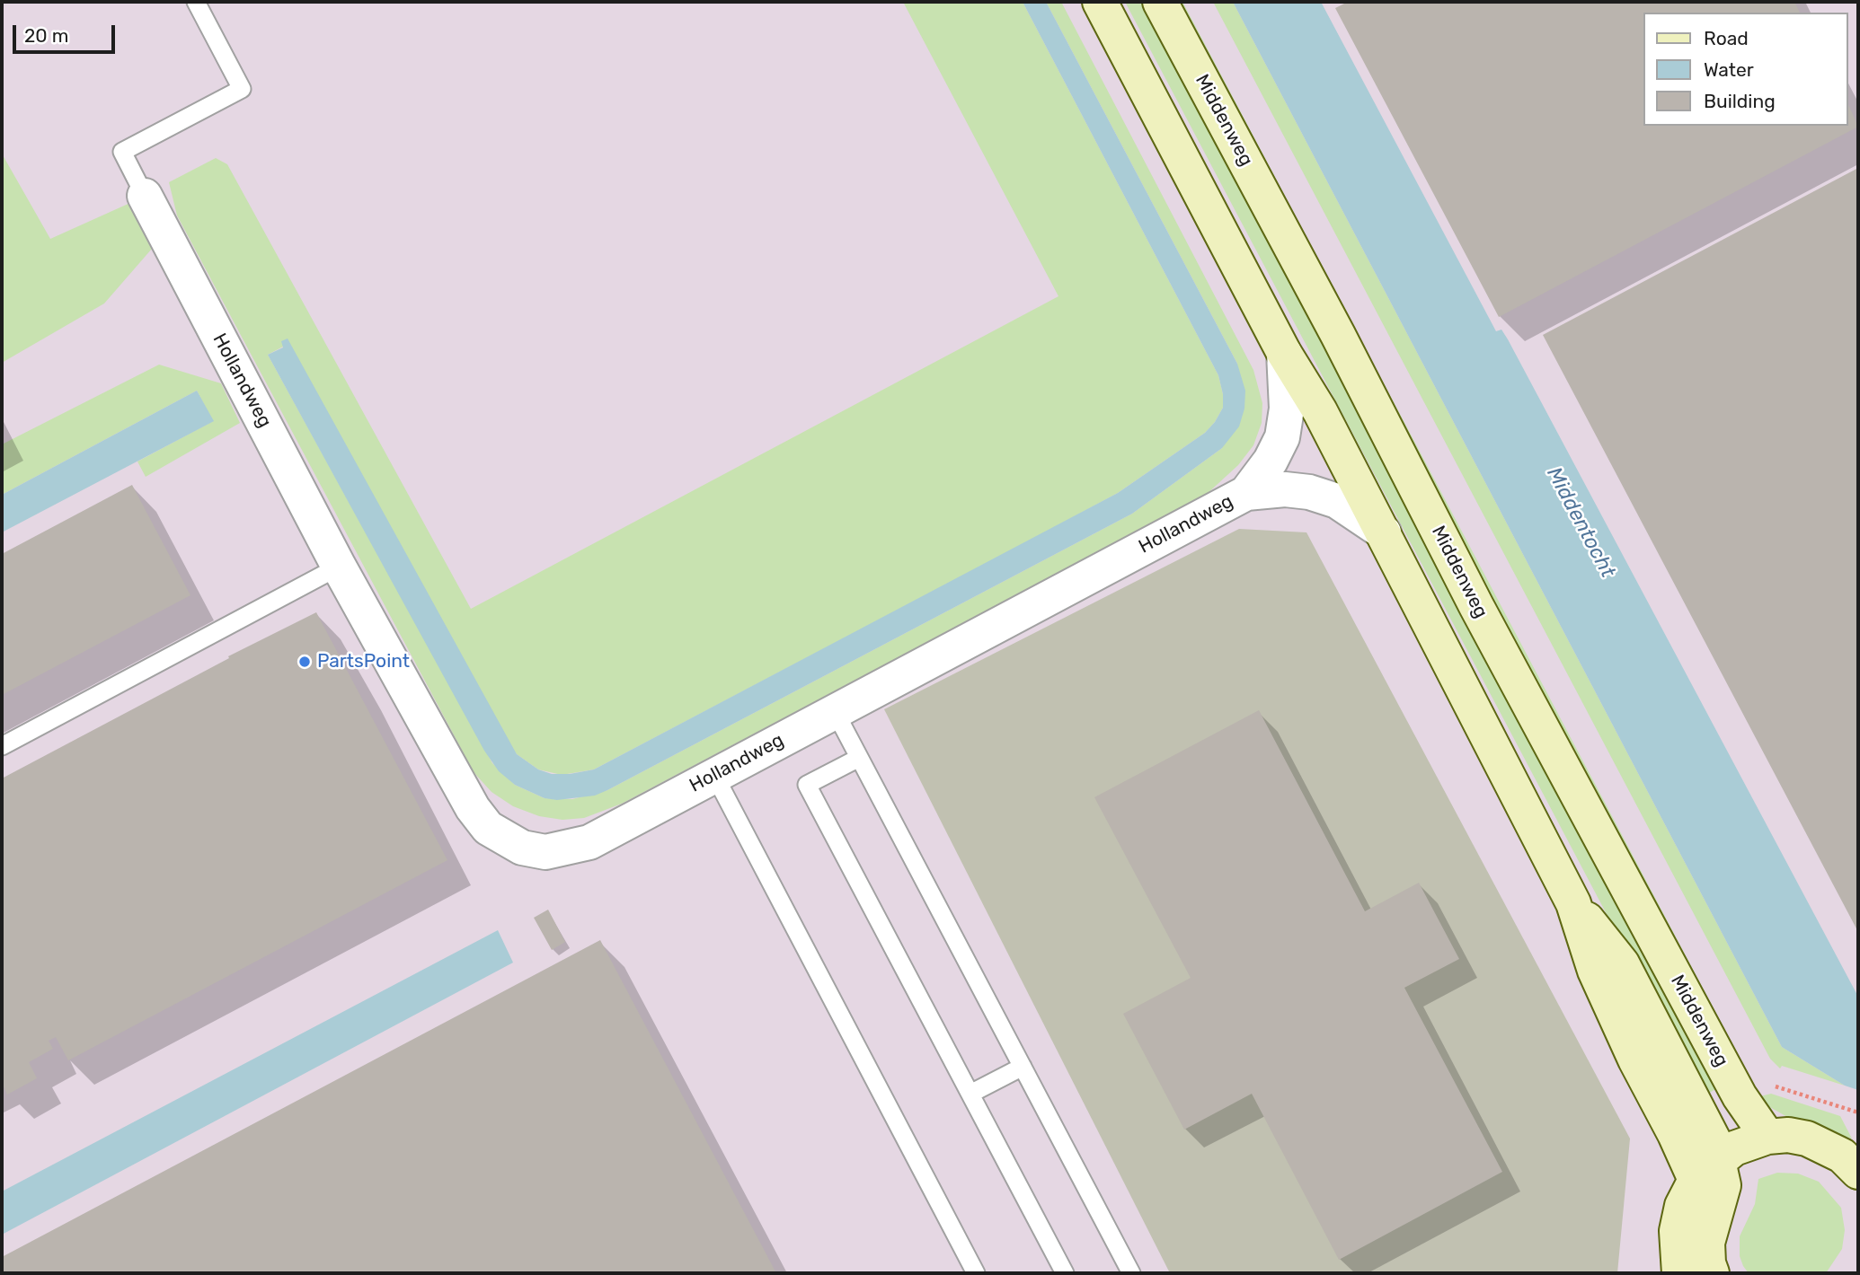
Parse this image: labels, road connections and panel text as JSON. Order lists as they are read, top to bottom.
{
  "streets": {
    "street": ["Middenweg", "Hollandweg"]
  },
  "water": ["Middentocht"],
  "places": ["PartsPoint"],
  "legend": ["Road", "Water", "Building"],
  "scale_bar": "20 m"
}
